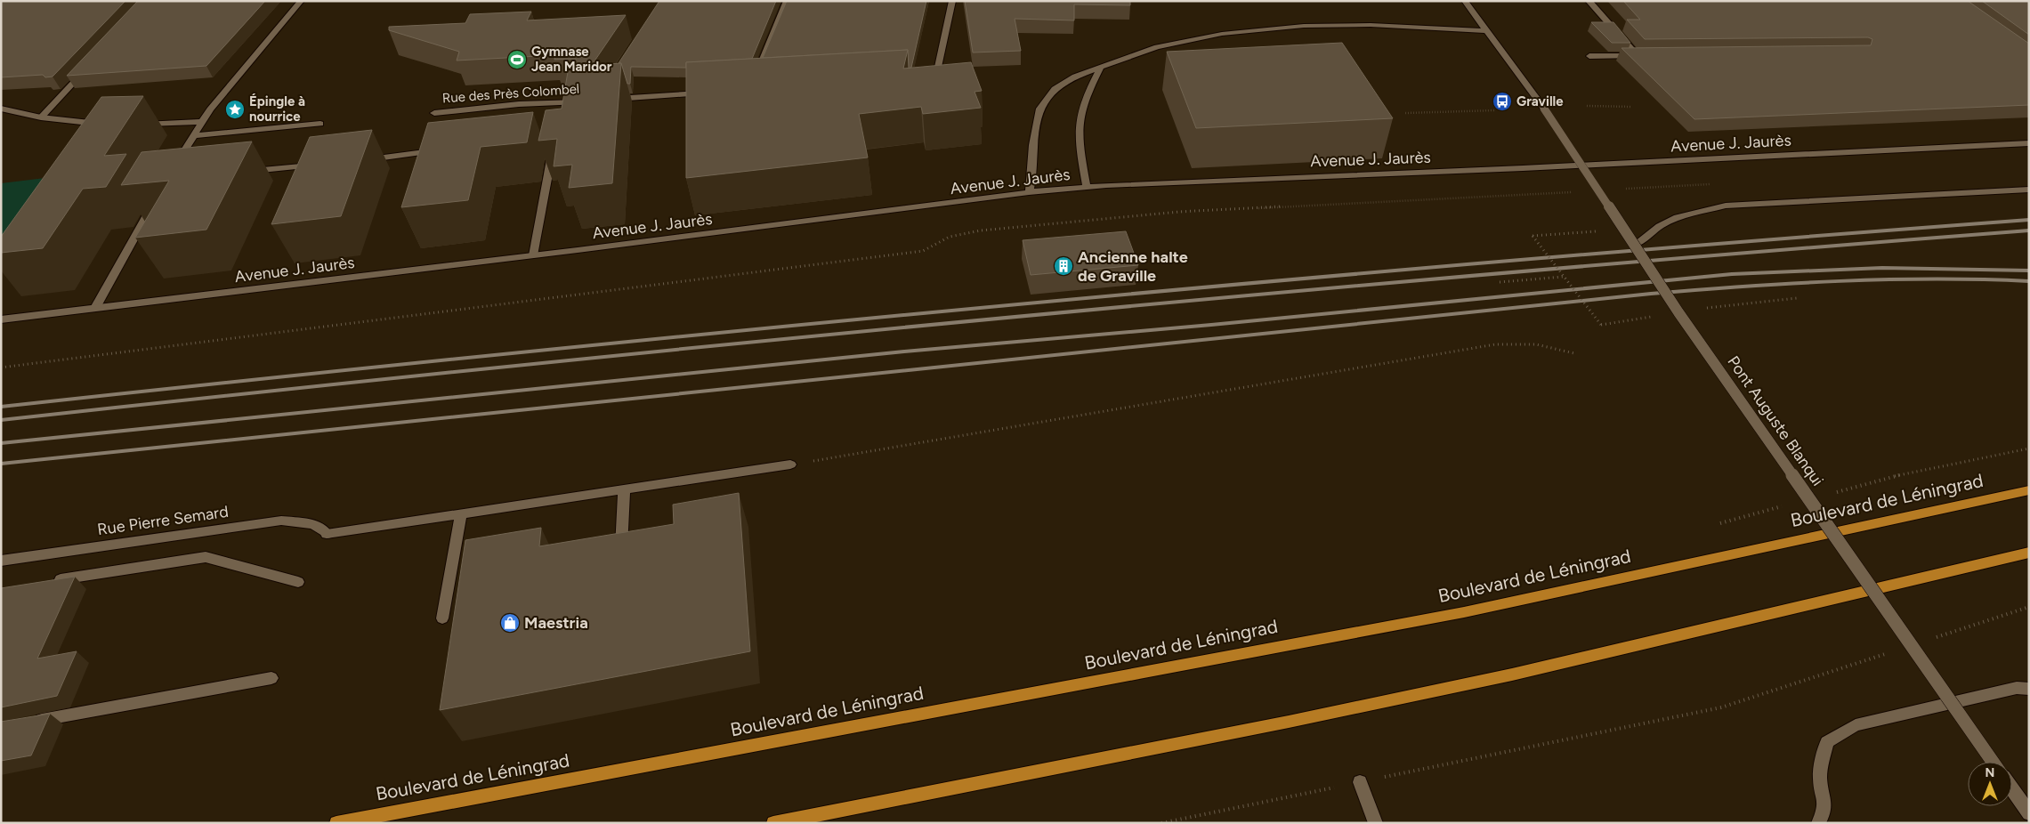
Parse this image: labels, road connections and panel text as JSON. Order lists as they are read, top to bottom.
{
  "streets": {
    "main road": ["Boulevard de Léningrad"],
    "street": [
      "Rue des Près Colombel",
      "Avenue J. Jaurès",
      "Pont Auguste Blanqui",
      "Rue Pierre Semard"
    ]
  },
  "places": {
    "sports": ["Gymnase Jean Maridor"],
    "bus stop": ["Graville"],
    "place": ["Épingle à nourrice"],
    "building": ["Ancienne halte de Graville"],
    "shop": ["Maestria"]
  },
  "north": "top"
}
